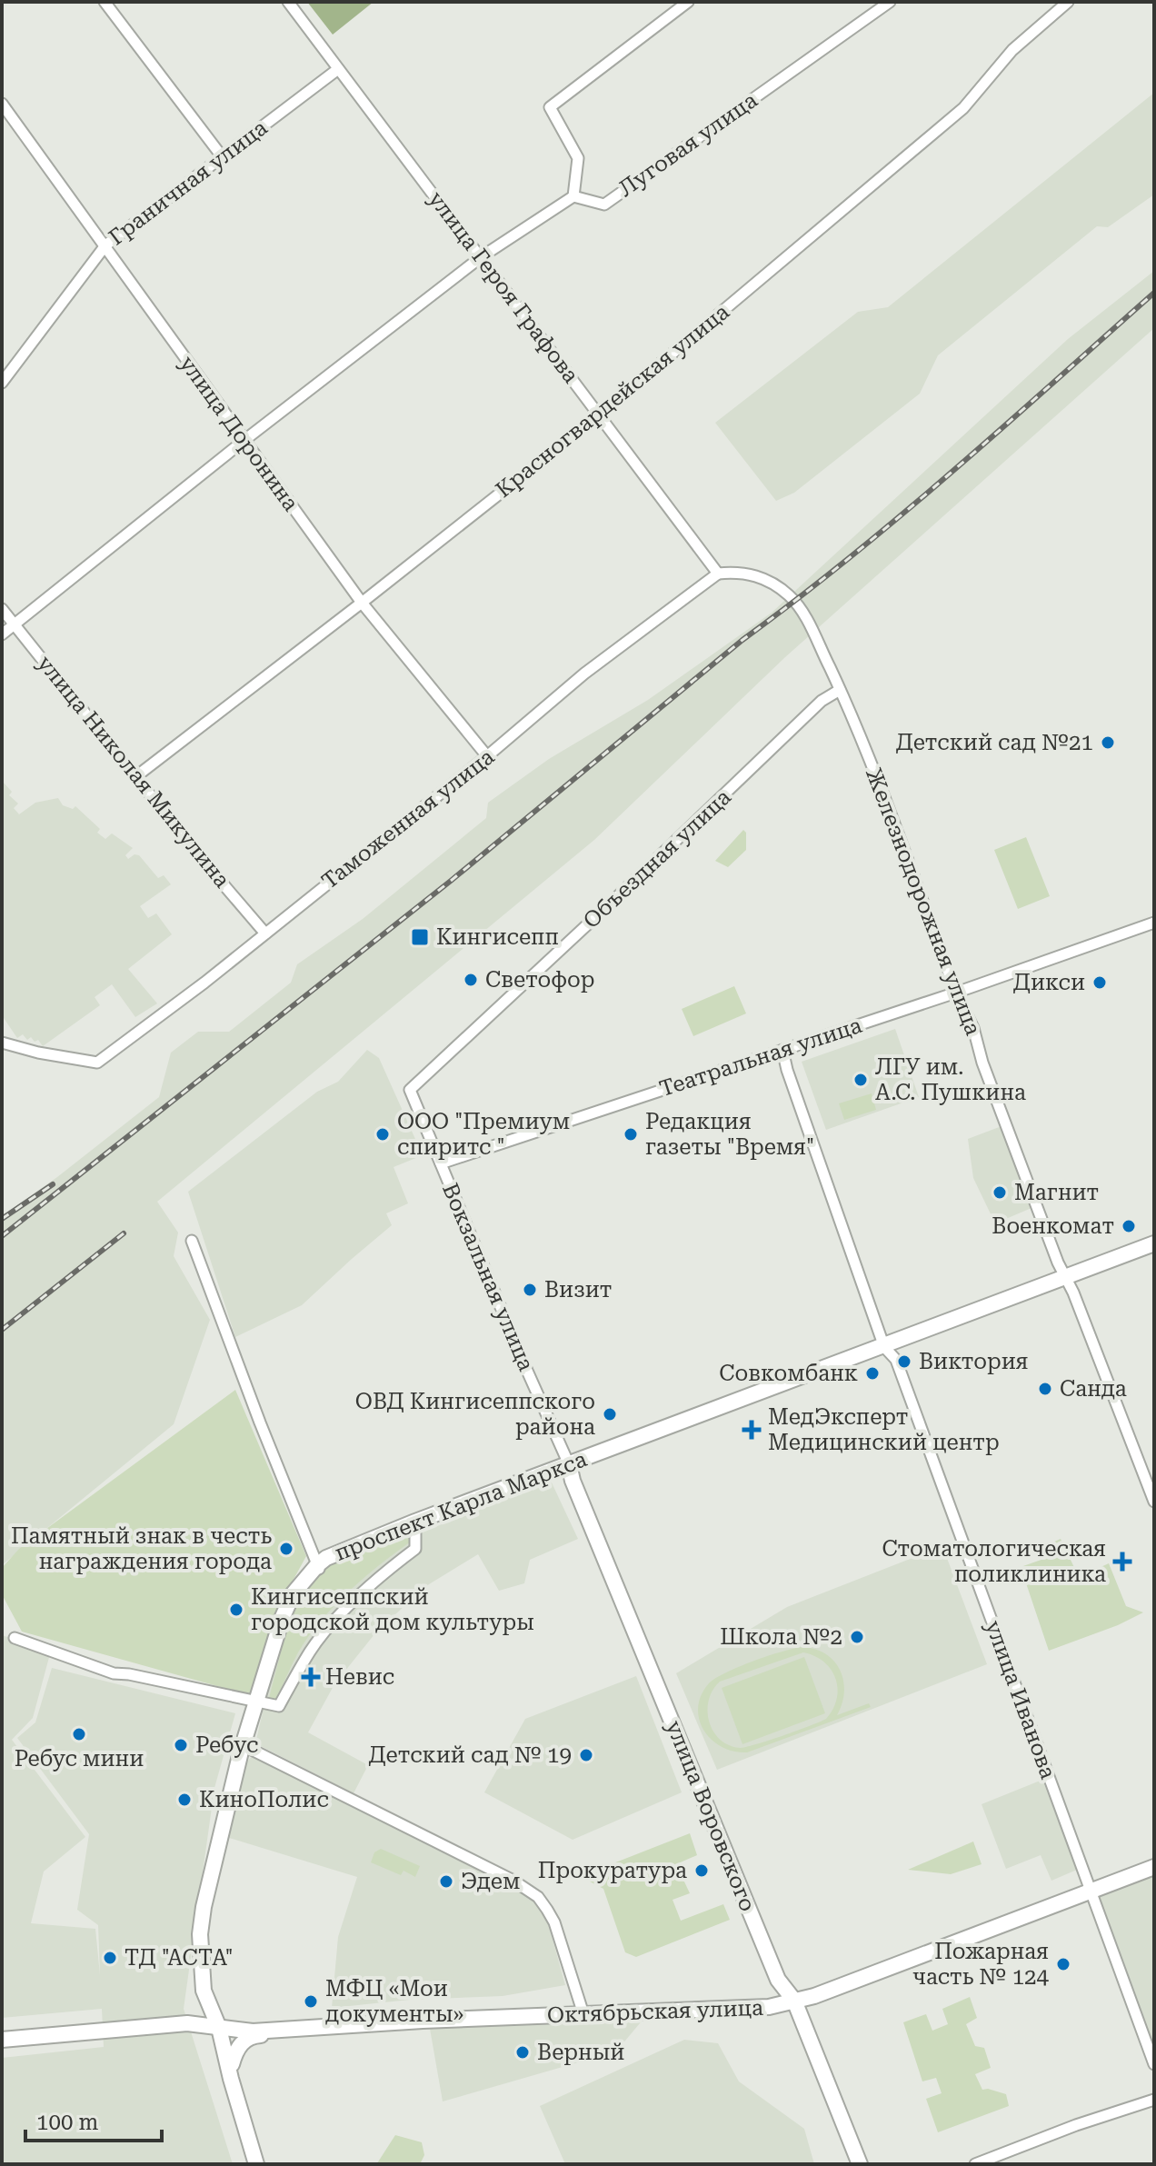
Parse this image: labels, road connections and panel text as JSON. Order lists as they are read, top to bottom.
{
  "streets": {
    "street": [
      "Луговая улица",
      "Граничная улица",
      "улица Героя Графова",
      "Красногвардейская улица",
      "улица Доронина",
      "улица Николая Микулина",
      "Таможенная улица",
      "Объездная улица",
      "Железнодорожная улица",
      "Театральная улица",
      "Вокзальная улица",
      "проспект Карла Маркса",
      "улица Иванова",
      "улица Воровского",
      "Октябрьская улица"
    ]
  },
  "crossings": [
    ["Граничная улица", "улица Героя Графова"],
    ["Граничная улица", "улица Доронина"],
    ["улица Героя Графова", "Красногвардейская улица"],
    ["улица Героя Графова", "Таможенная улица"],
    ["улица Героя Графова", "Железнодорожная улица"],
    ["Красногвардейская улица", "улица Доронина"],
    ["Красногвардейская улица", "улица Николая Микулина"],
    ["улица Доронина", "Таможенная улица"],
    ["улица Николая Микулина", "Таможенная улица"],
    ["Таможенная улица", "Железнодорожная улица"],
    ["Объездная улица", "Железнодорожная улица"],
    ["Объездная улица", "Вокзальная улица"],
    ["Железнодорожная улица", "Театральная улица"],
    ["Железнодорожная улица", "проспект Карла Маркса"],
    ["Театральная улица", "Вокзальная улица"],
    ["Театральная улица", "улица Иванова"],
    ["Вокзальная улица", "проспект Карла Маркса"],
    ["Вокзальная улица", "улица Воровского"],
    ["проспект Карла Маркса", "улица Иванова"],
    ["проспект Карла Маркса", "улица Воровского"],
    ["проспект Карла Маркса", "Октябрьская улица"],
    ["улица Иванова", "Октябрьская улица"],
    ["улица Воровского", "Октябрьская улица"]
  ],
  "places": {
    "other": [
      "Детский сад №21",
      "Светофор",
      "Дикси",
      "ЛГУ им. А.С. Пушкина",
      "ООО \"Премиум спиритс \"",
      "Редакция газеты \"Время\"",
      "Магнит",
      "Военкомат",
      "Визит",
      "Виктория",
      "Совкомбанк",
      "Санда",
      "ОВД Кингисеппского района",
      "Памятный знак в честь награждения города",
      "Кингисеппский городской дом культуры",
      "Школа №2",
      "Ребус мини",
      "Ребус",
      "Детский сад № 19",
      "КиноПолис",
      "Прокуратура",
      "Эдем",
      "ТД \"АСТА\"",
      "Пожарная часть № 124",
      "МФЦ «Мои документы»",
      "Верный"
    ],
    "transit": ["Кингисепп"],
    "health": ["МедЭксперт Медицинский центр", "Стоматологическая поликлиника", "Невис"]
  },
  "scale_bar": "100 m"
}
